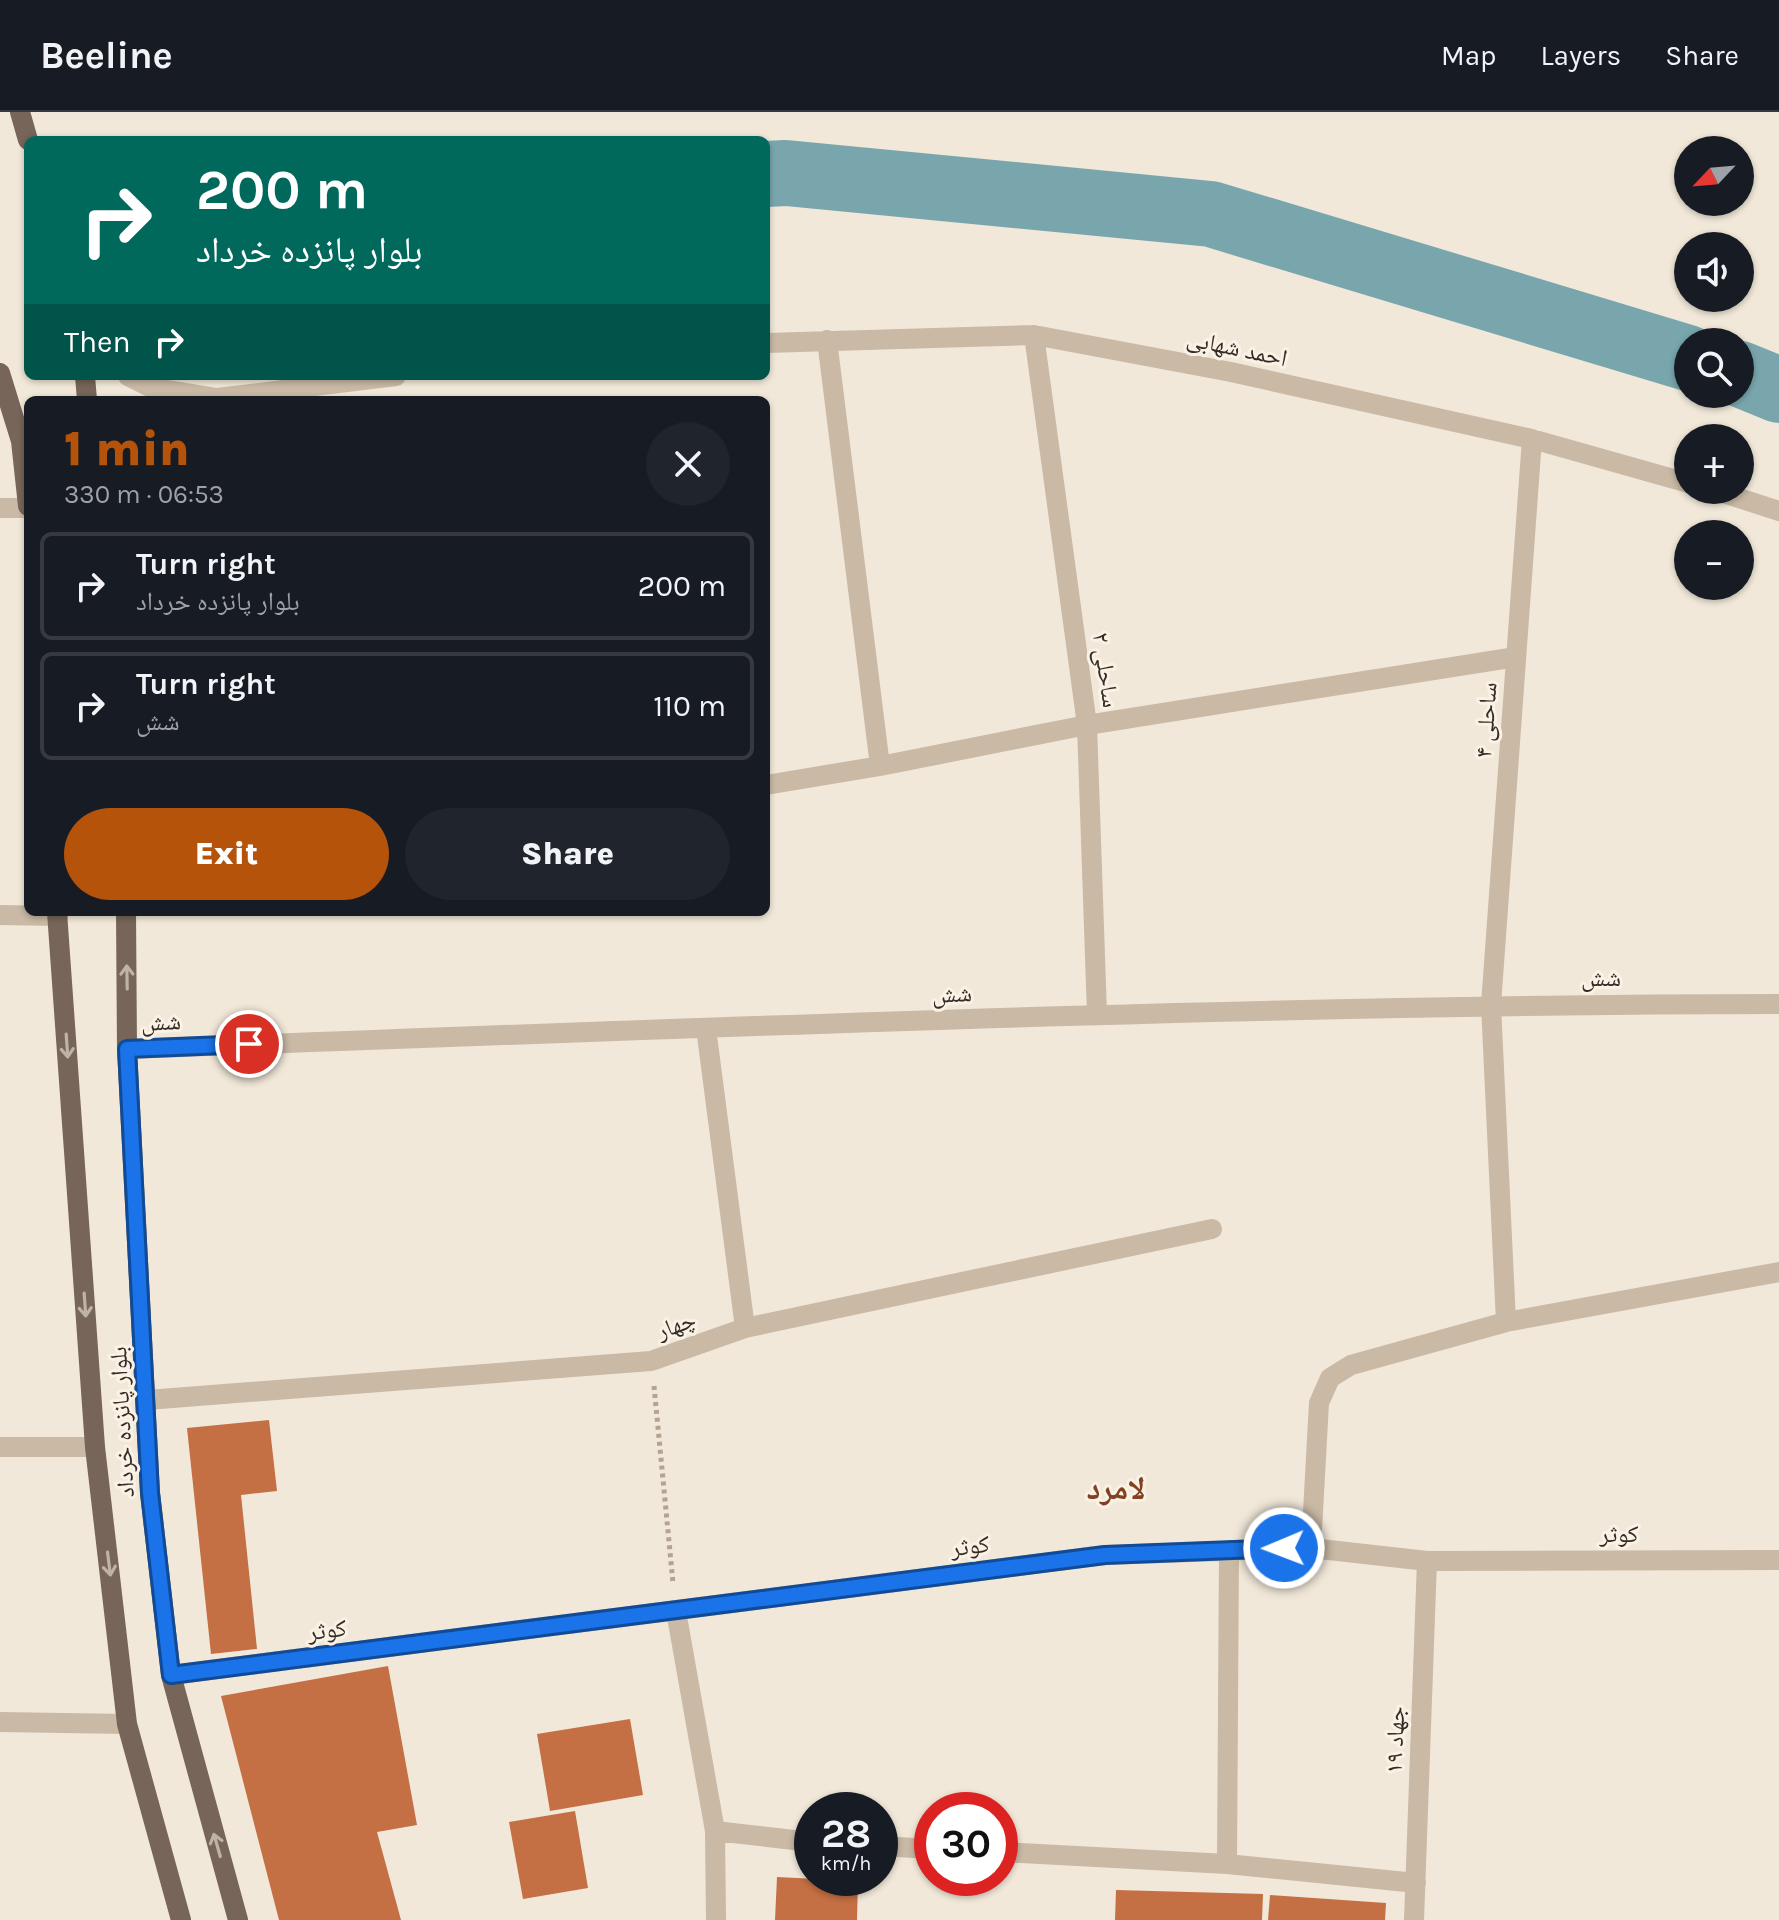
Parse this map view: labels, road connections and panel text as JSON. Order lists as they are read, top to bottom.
{
  "streets": {
    "main road": ["بلوار پانزده خرداد"],
    "street": [
      "احمد شهابی",
      "ساحلی ۲",
      "ساحلی ۴",
      "شش",
      "چهار",
      "کوثر",
      "جهاد ۱۹"
    ]
  },
  "crossings": [
    ["احمد شهابی", "ساحلی ۲"],
    ["احمد شهابی", "ساحلی ۴"],
    ["ساحلی ۲", "شش"],
    ["ساحلی ۴", "شش"],
    ["شش", "بلوار پانزده خرداد"],
    ["چهار", "بلوار پانزده خرداد"],
    ["بلوار پانزده خرداد", "کوثر"],
    ["کوثر", "جهاد ۱۹"]
  ],
  "districts": ["لامرد"],
  "north": "bottom left",
  "page": {
    "header": "Beeline",
    "nav": ["Map", "Layers", "Share"],
    "map_buttons": ["+", "−"],
    "turn": ["200 m", "بلوار پانزده خرداد"],
    "then": "Then",
    "heading": ["1 min", "330 m · 06:53"],
    "list": [
      {
        "name": "Turn right",
        "note": "بلوار پانزده خرداد",
        "value": "200 m"
      },
      {
        "name": "Turn right",
        "note": "شش",
        "value": "110 m"
      }
    ],
    "buttons": ["Exit", "Share"],
    "speed": "28 km/h",
    "limit": "30"
  }
}
